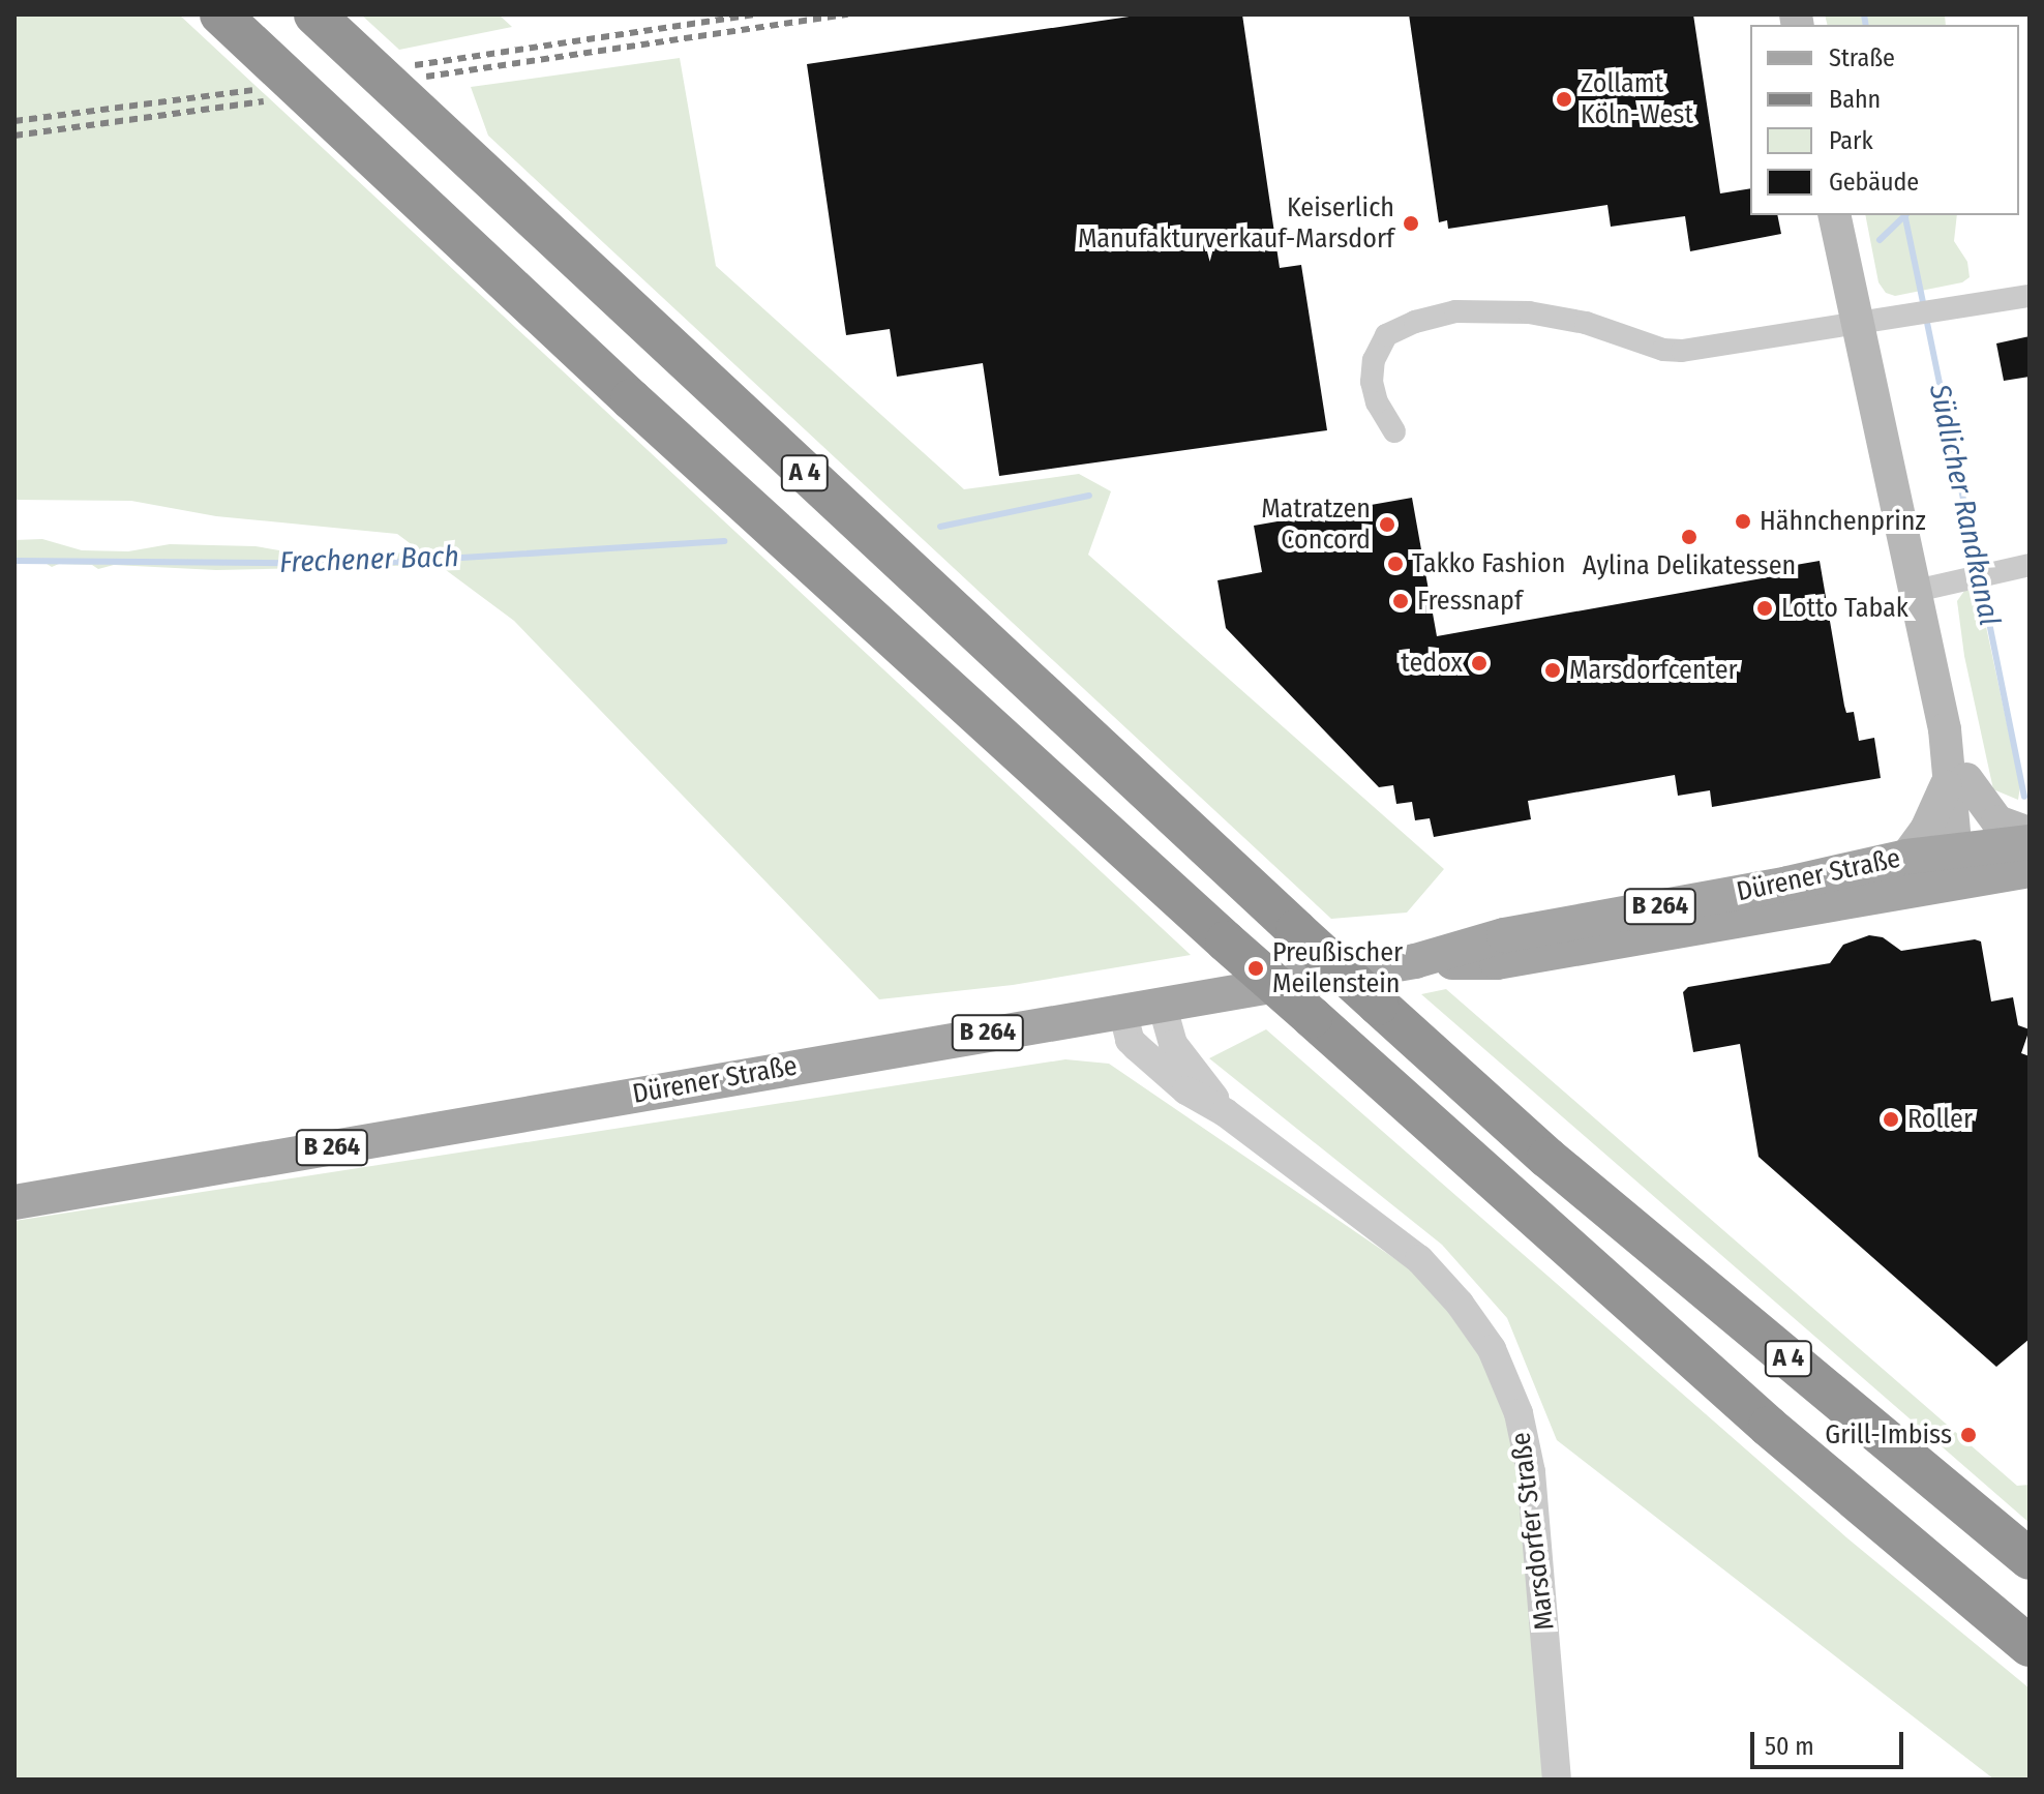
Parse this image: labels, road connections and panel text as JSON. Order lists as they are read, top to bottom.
{
  "streets": {
    "highway": ["A 4"],
    "main road": ["Dürener Straße", "B 264"],
    "street": ["Marsdorfer Straße"]
  },
  "crossings": [
    ["Dürener Straße", "Marsdorfer Straße"]
  ],
  "water": ["Südlicher Randkanal", "Frechener Bach"],
  "places": [
    "Zollamt Köln-West",
    "Keiserlich Manufakturverkauf-Marsdorf",
    "Hähnchenprinz",
    "Matratzen Concord",
    "Aylina Delikatessen",
    "Takko Fashion",
    "Fressnapf",
    "Lotto Tabak",
    "tedox",
    "Marsdorfcenter",
    "Preußischer Meilenstein",
    "Roller",
    "Grill-Imbiss"
  ],
  "legend": [
    "Straße",
    "Bahn",
    "Park",
    "Gebäude"
  ],
  "scale_bar": "50 m"
}
